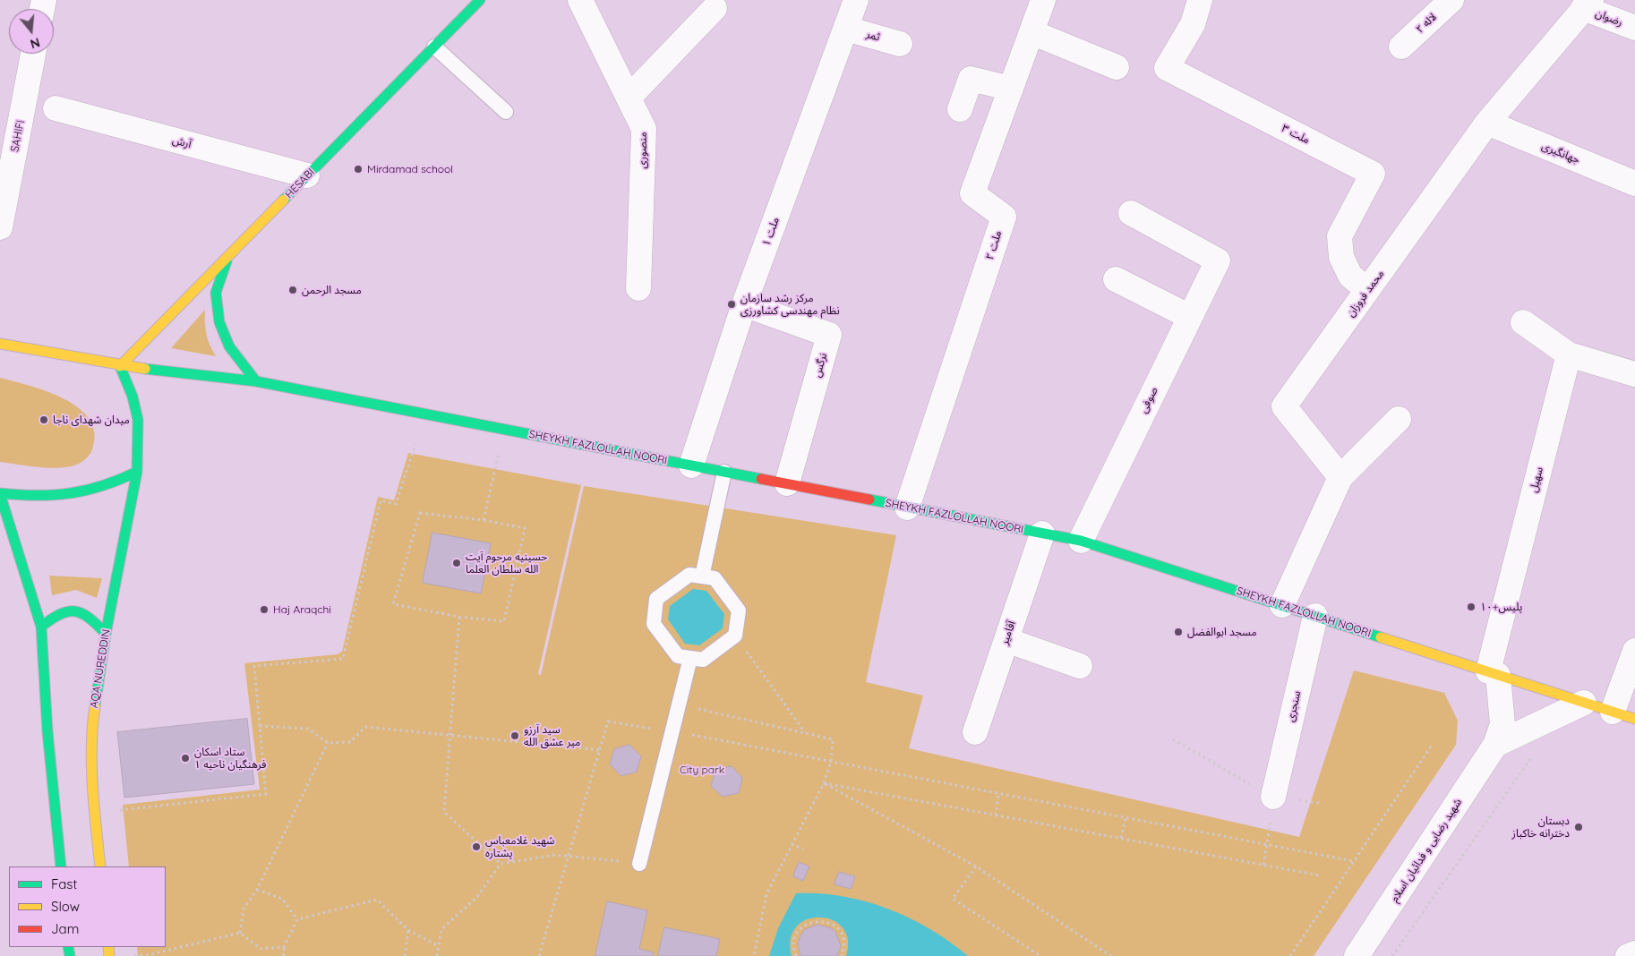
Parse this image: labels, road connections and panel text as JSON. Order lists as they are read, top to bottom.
{
  "streets": {
    "street": [
      "رضوان",
      "لاله ۲",
      "ثمر",
      "ملت ۳",
      "SAHIFI",
      "آرش",
      "منصوری",
      "جهانگیری",
      "HESABI",
      "ملت ۱",
      "ملت ۲",
      "محمد فروزان",
      "نرگس",
      "صوفی",
      "SHEYKH FAZLOLLAH NOORI",
      "سهیل",
      "آقامیر",
      "AQA NUREDDIN",
      "سنجری",
      "شهید رضایی و فدائیان اسلام"
    ]
  },
  "crossings": [
    ["رضوان", "محمد فروزان"],
    ["ثمر", "ملت ۱"],
    ["ملت ۳", "محمد فروزان"],
    ["آرش", "HESABI"],
    ["جهانگیری", "محمد فروزان"],
    ["HESABI", "SHEYKH FAZLOLLAH NOORI"],
    ["HESABI", "AQA NUREDDIN"],
    ["ملت ۱", "نرگس"],
    ["ملت ۱", "SHEYKH FAZLOLLAH NOORI"],
    ["ملت ۲", "SHEYKH FAZLOLLAH NOORI"],
    ["نرگس", "SHEYKH FAZLOLLAH NOORI"],
    ["صوفی", "SHEYKH FAZLOLLAH NOORI"],
    ["SHEYKH FAZLOLLAH NOORI", "سهیل"],
    ["SHEYKH FAZLOLLAH NOORI", "آقامیر"],
    ["SHEYKH FAZLOLLAH NOORI", "AQA NUREDDIN"],
    ["SHEYKH FAZLOLLAH NOORI", "سنجری"],
    ["SHEYKH FAZLOLLAH NOORI", "شهید رضایی و فدائیان اسلام"],
    ["سهیل", "شهید رضایی و فدائیان اسلام"]
  ],
  "parks": ["City park"],
  "places": [
    "Mirdamad school",
    "مسجد الرحمن",
    "مرکز رشد سازمان نظام مهندسی کشاورزی",
    "میدان شهدای ناجا",
    "حسینیه مرحوم آیت الله سلطان العلما",
    "پلیس+۱۰",
    "Haj Araqchi",
    "مسجد ابوالفضل",
    "سید آرزو میر عشق الله",
    "ستاد اسکان فرهنگیان ناحیه ۱",
    "دبستان دخترانه خاکباز",
    "شهید غلامعباس پشتاره"
  ],
  "legend": ["Fast", "Slow", "Jam"],
  "north": "bottom"
}
